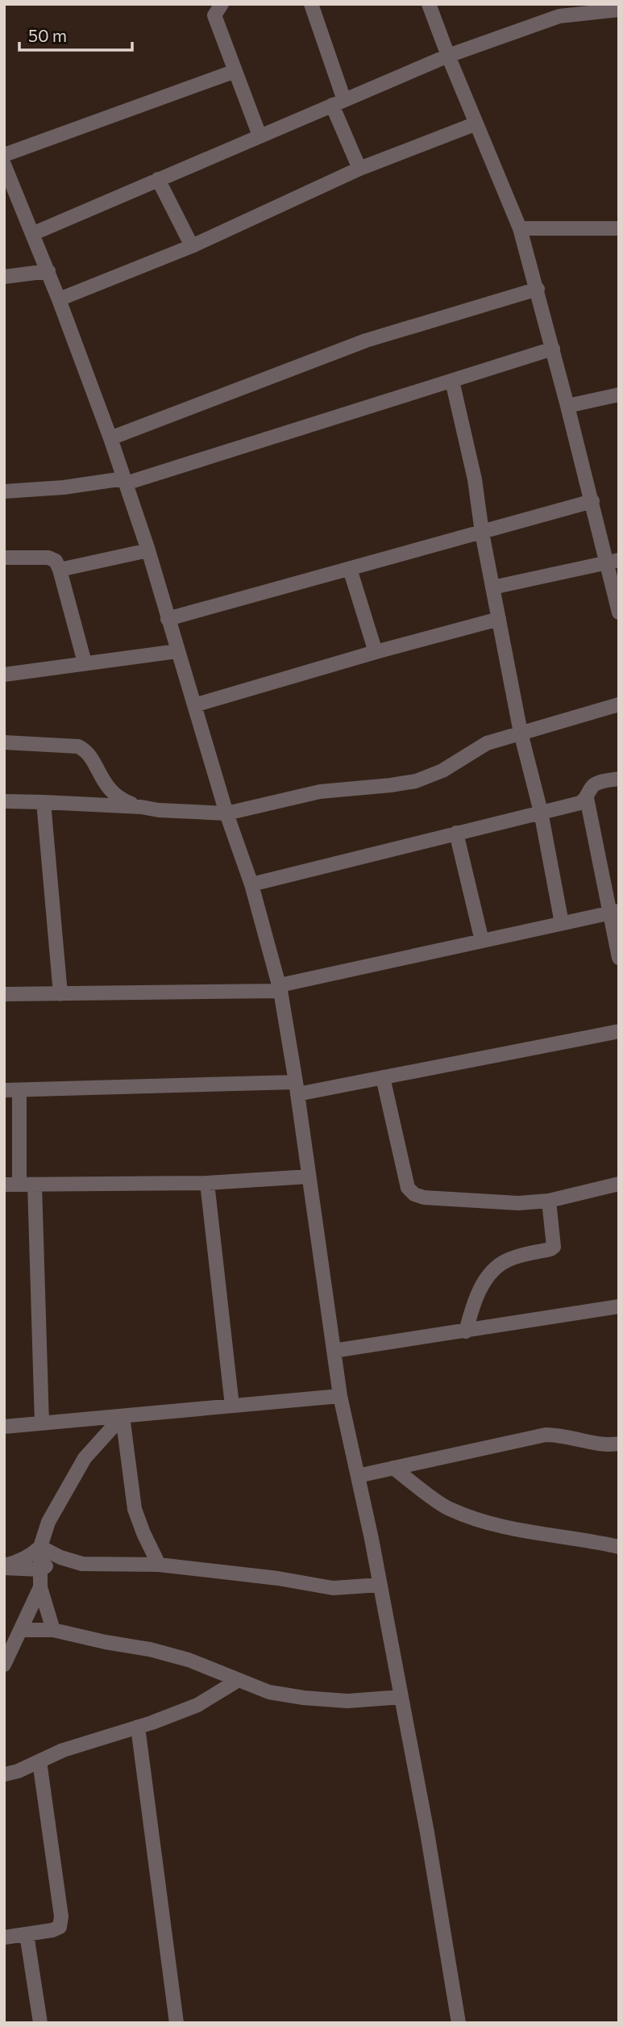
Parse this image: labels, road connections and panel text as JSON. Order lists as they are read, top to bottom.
{
  "scale_bar": "50 m"
}
